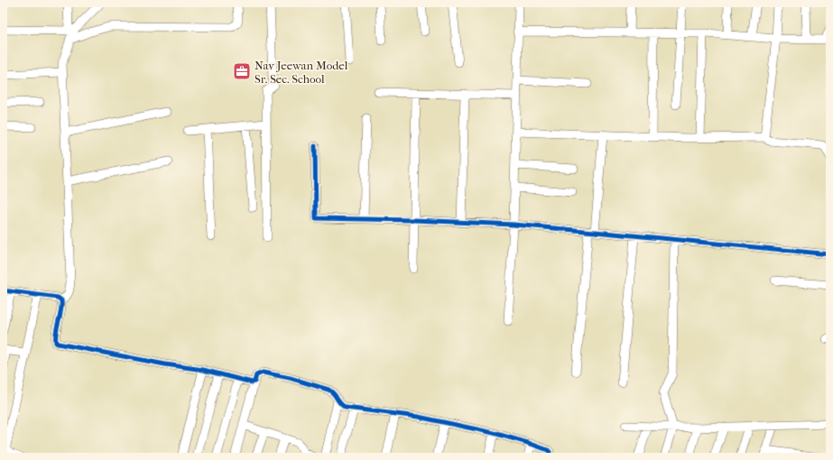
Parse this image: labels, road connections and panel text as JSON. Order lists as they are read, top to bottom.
{
  "places": {
    "office": ["Nav Jeewan Model Sr. Sec. School"]
  }
}
